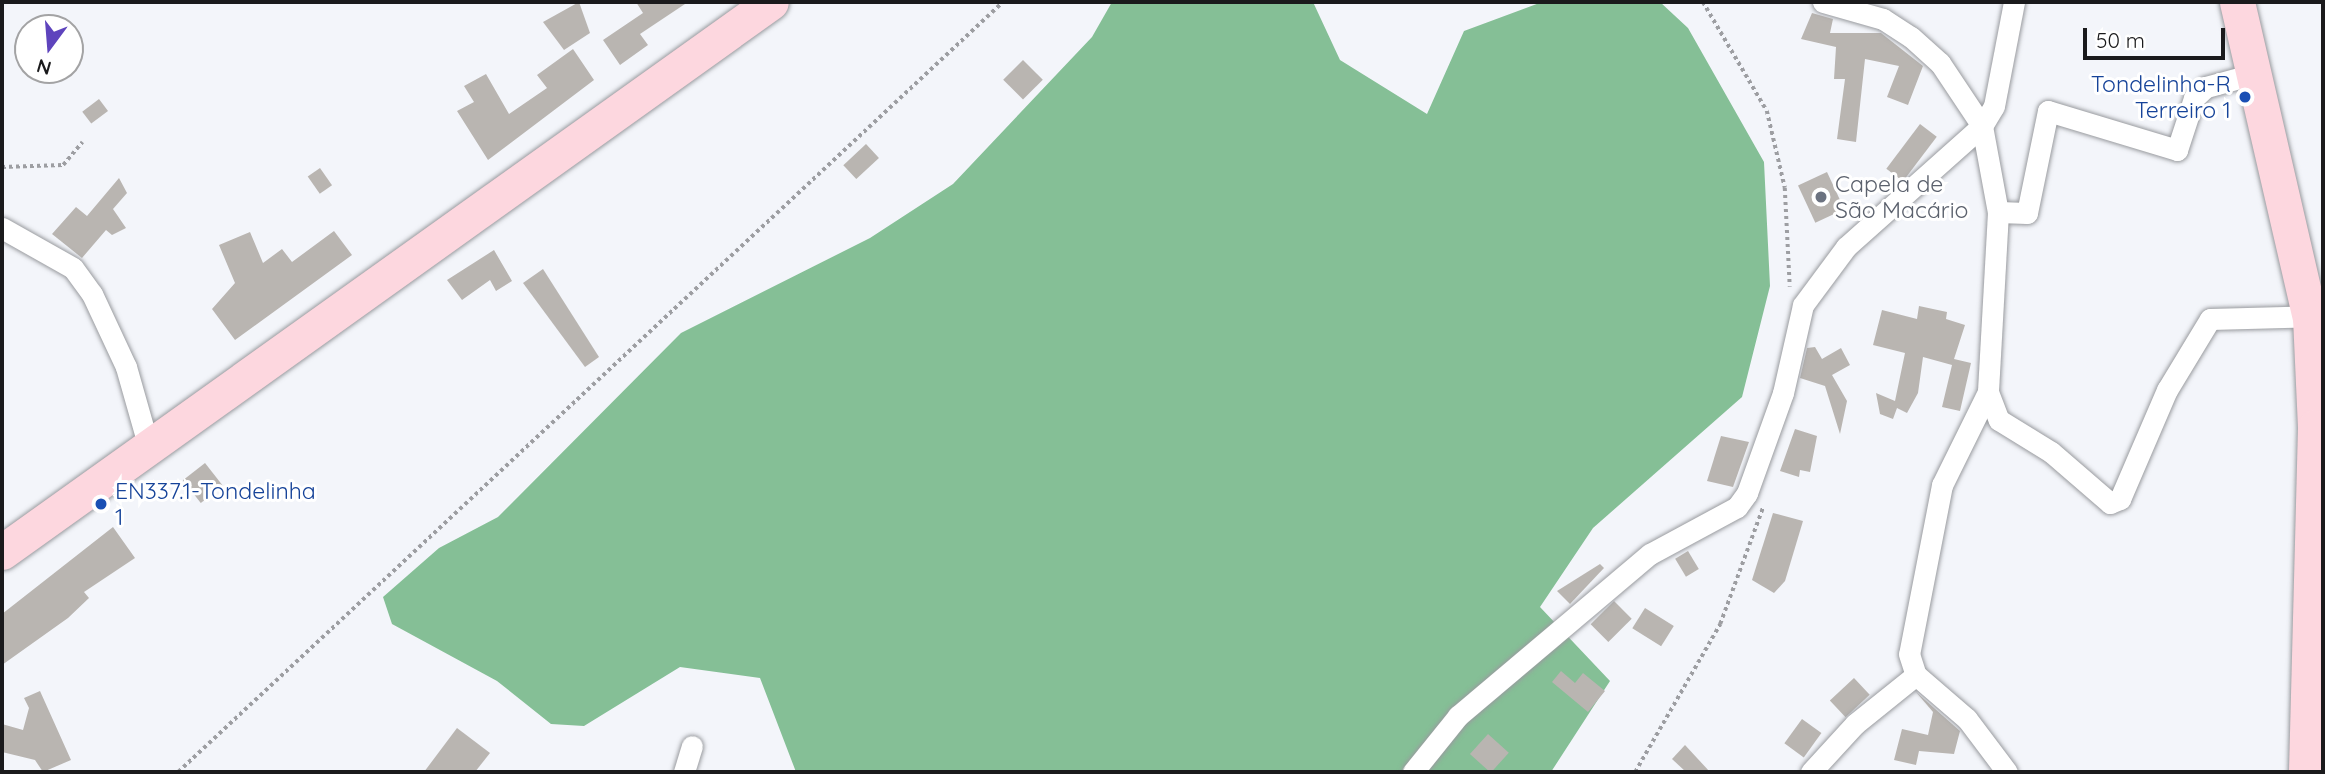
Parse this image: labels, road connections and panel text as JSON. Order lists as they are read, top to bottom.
{
  "places": ["Tondelinha-R Terreiro 1", "Capela de São Macário", "EN337.1-Tondelinha 1"],
  "scale_bar": "50 m",
  "north": "bottom"
}
